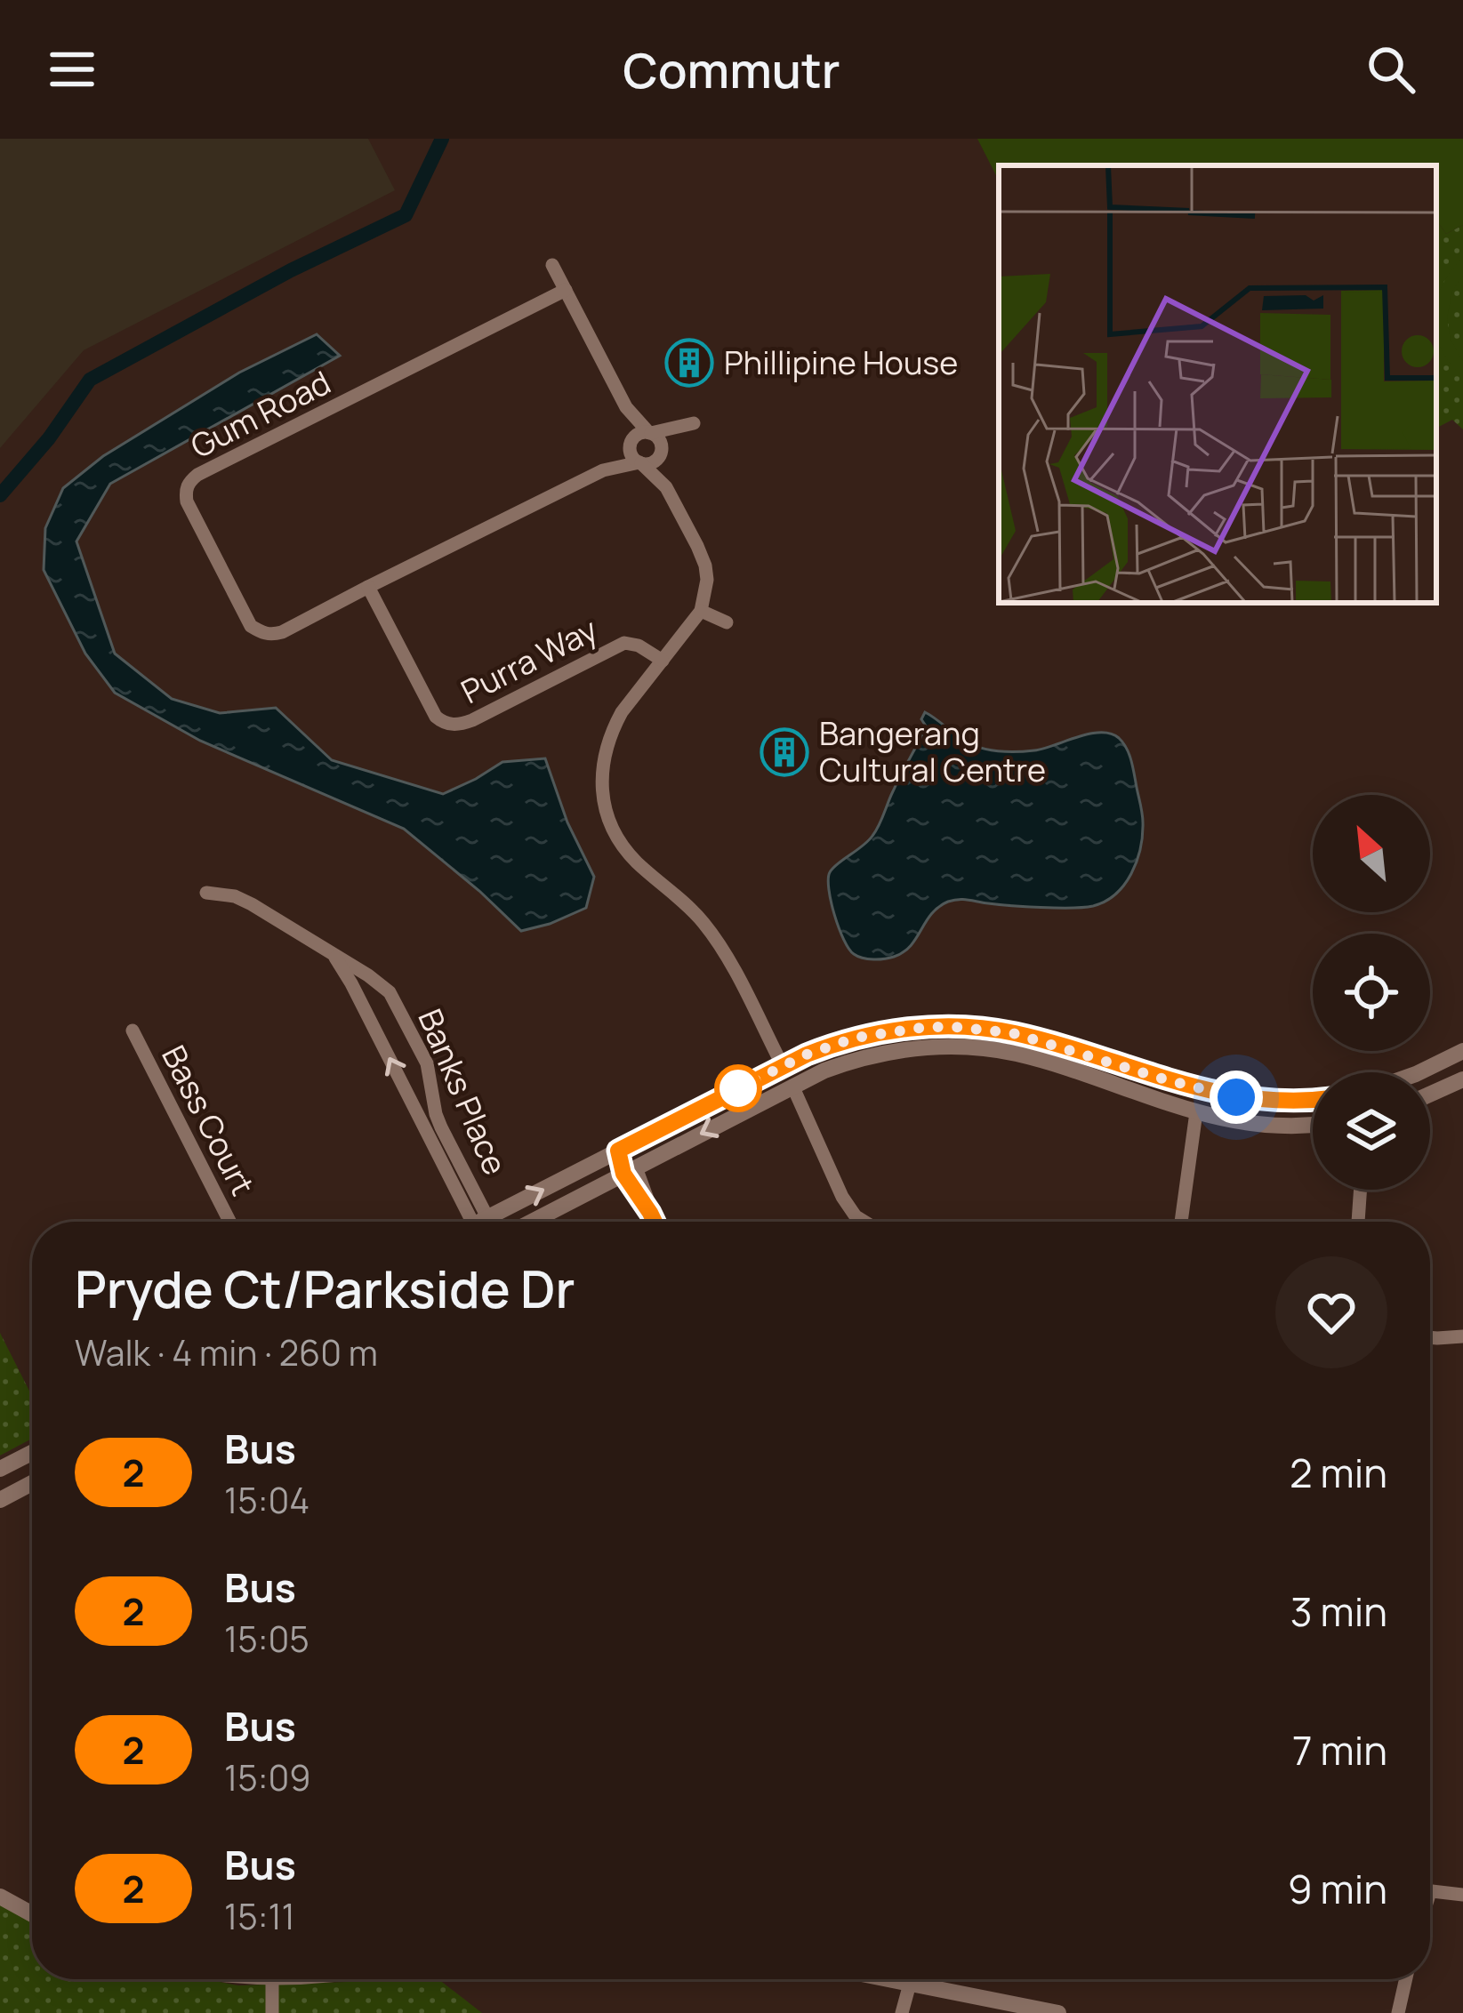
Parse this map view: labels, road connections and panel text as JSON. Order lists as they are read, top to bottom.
{
  "streets": {
    "street": [
      "Gum Road",
      "Purra Way",
      "Banks Place",
      "Bass Court"
    ]
  },
  "crossings": [
    ["Gum Road", "Purra Way"]
  ],
  "places": {
    "building": ["Phillipine House", "Bangerang Cultural Centre"]
  },
  "lines": ["bus line 2"],
  "north": "top left",
  "page": {
    "header": "Commutr",
    "heading": ["Pryde Ct/Parkside Dr", "Walk · 4 min · 260 m"],
    "list": [
      {
        "mark": "2",
        "name": "Bus",
        "note": "15:04",
        "value": "2 min"
      },
      {
        "mark": "2",
        "name": "Bus",
        "note": "15:05",
        "value": "3 min"
      },
      {
        "mark": "2",
        "name": "Bus",
        "note": "15:09",
        "value": "7 min"
      },
      {
        "mark": "2",
        "name": "Bus",
        "note": "15:11",
        "value": "9 min"
      }
    ]
  }
}
